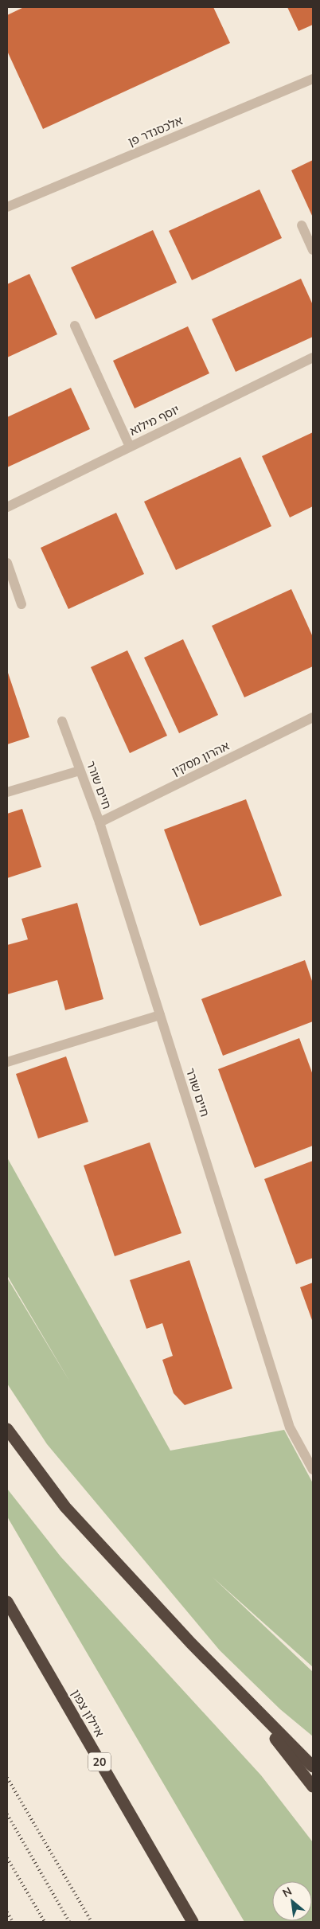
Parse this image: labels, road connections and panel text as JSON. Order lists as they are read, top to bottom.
{
  "streets": {
    "highway": ["איילון צפון", "20"],
    "street": [
      "אלכסנדר פן",
      "יוסף מילוא",
      "אהרון מסקין",
      "חיים שורר"
    ]
  },
  "crossings": [
    ["אהרון מסקין", "חיים שורר"]
  ],
  "north": "top left"
}
